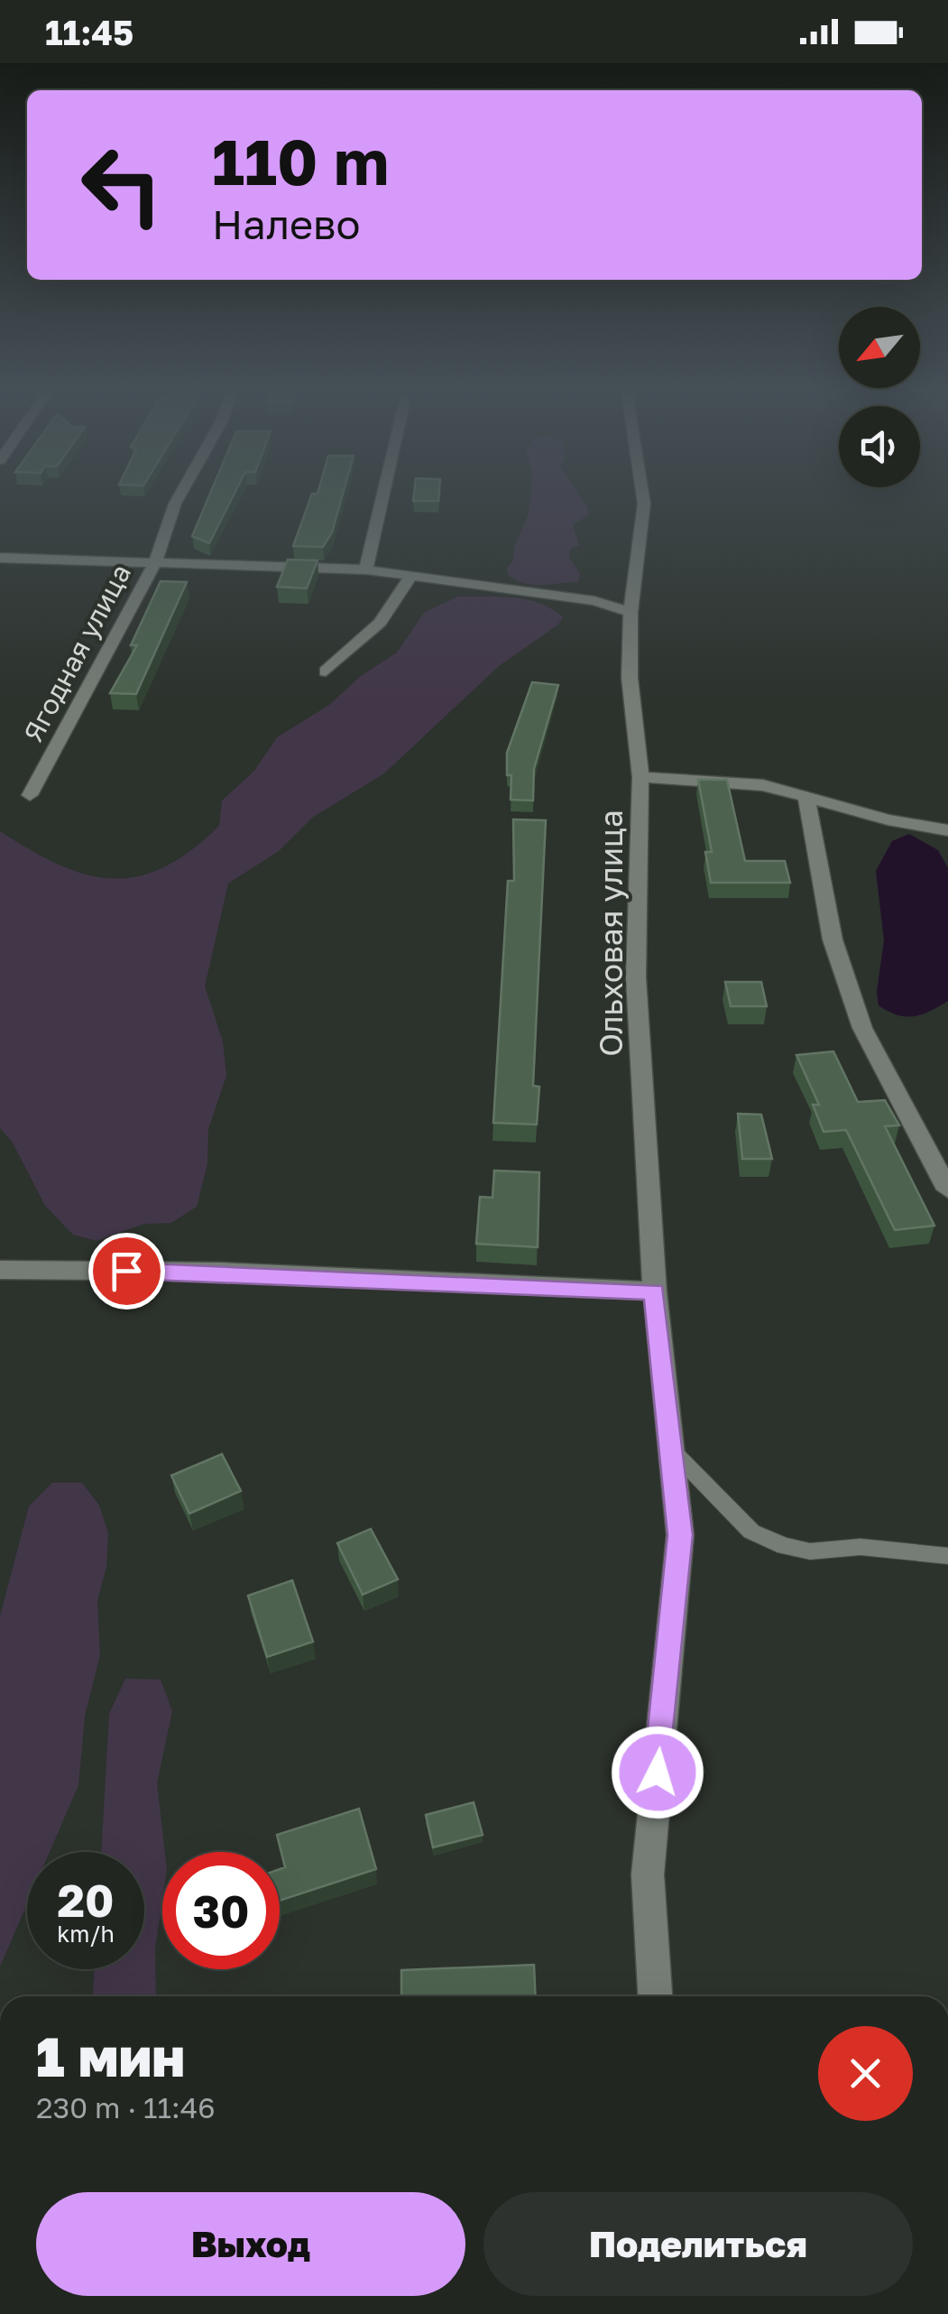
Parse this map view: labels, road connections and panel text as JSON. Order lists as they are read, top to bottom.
{
  "streets": {
    "street": ["Ягодная улица", "Ольховая улица"]
  },
  "north": "bottom left",
  "page": {
    "status": "11:45",
    "turn": ["110 m", "Налево"],
    "speed": "20 km/h",
    "limit": "30",
    "heading": ["1 мин", "230 m · 11:46"],
    "buttons": ["Выход", "Поделиться"]
  }
}
